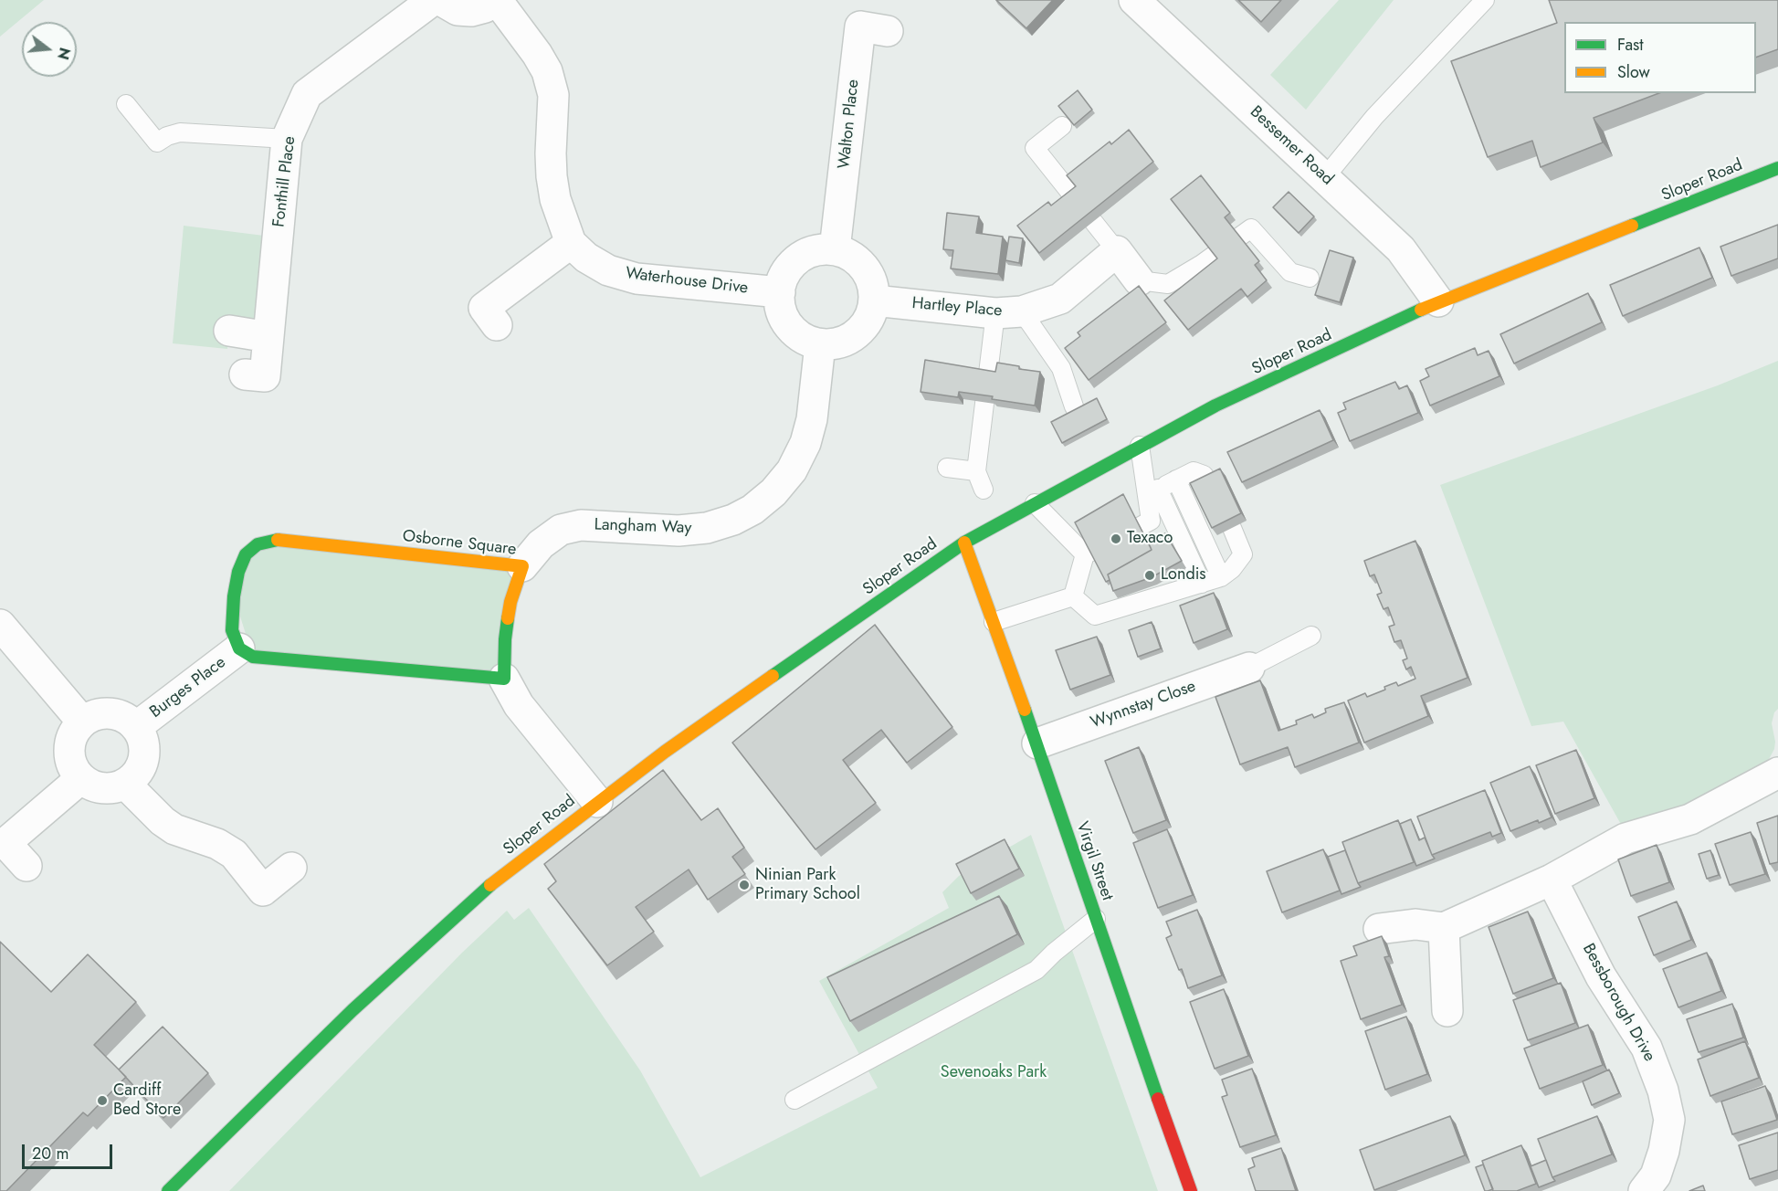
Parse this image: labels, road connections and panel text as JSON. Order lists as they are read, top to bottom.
{
  "streets": {
    "street": [
      "Walton Place",
      "Bessemer Road",
      "Sloper Road",
      "Fonthill Place",
      "Waterhouse Drive",
      "Hartley Place",
      "Langham Way",
      "Osborne Square",
      "Burges Place",
      "Wynnstay Close",
      "Virgil Street",
      "Bessborough Drive"
    ]
  },
  "crossings": [
    ["Walton Place", "Waterhouse Drive"],
    ["Walton Place", "Hartley Place"],
    ["Walton Place", "Langham Way"],
    ["Bessemer Road", "Sloper Road"],
    ["Sloper Road", "Virgil Street"],
    ["Waterhouse Drive", "Hartley Place"],
    ["Waterhouse Drive", "Langham Way"],
    ["Hartley Place", "Langham Way"],
    ["Langham Way", "Osborne Square"],
    ["Osborne Square", "Burges Place"],
    ["Wynnstay Close", "Virgil Street"]
  ],
  "parks": ["Sevenoaks Park"],
  "places": [
    "Texaco",
    "Londis",
    "Ninian Park Primary School",
    "Cardiff Bed Store"
  ],
  "legend": ["Fast", "Slow"],
  "scale_bar": "20 m",
  "north": "right"
}
